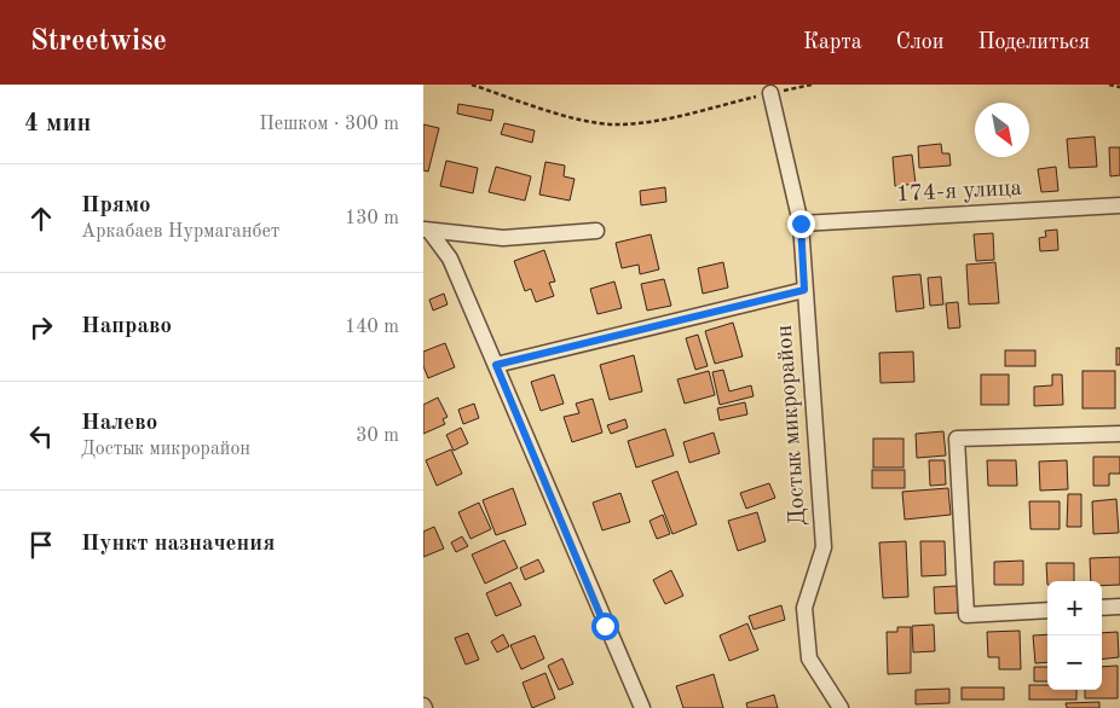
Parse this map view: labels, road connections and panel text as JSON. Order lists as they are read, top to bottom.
{
  "streets": {
    "street": ["174-я улица", "Достык микрорайон"]
  },
  "crossings": [
    ["174-я улица", "Достык микрорайон"]
  ],
  "north": "bottom right",
  "page": {
    "header": "Streetwise",
    "nav": ["Карта", "Слои", "Поделиться"],
    "heading": ["4 мин", "Пешком · 300 m"],
    "list": [
      ["Прямо", "Аркабаев Нурмаганбет", "130 m"],
      ["Направо", "140 m"],
      ["Налево", "Достык микрорайон", "30 m"],
      "Пункт назначения"
    ],
    "map_buttons": ["+", "−"]
  }
}
